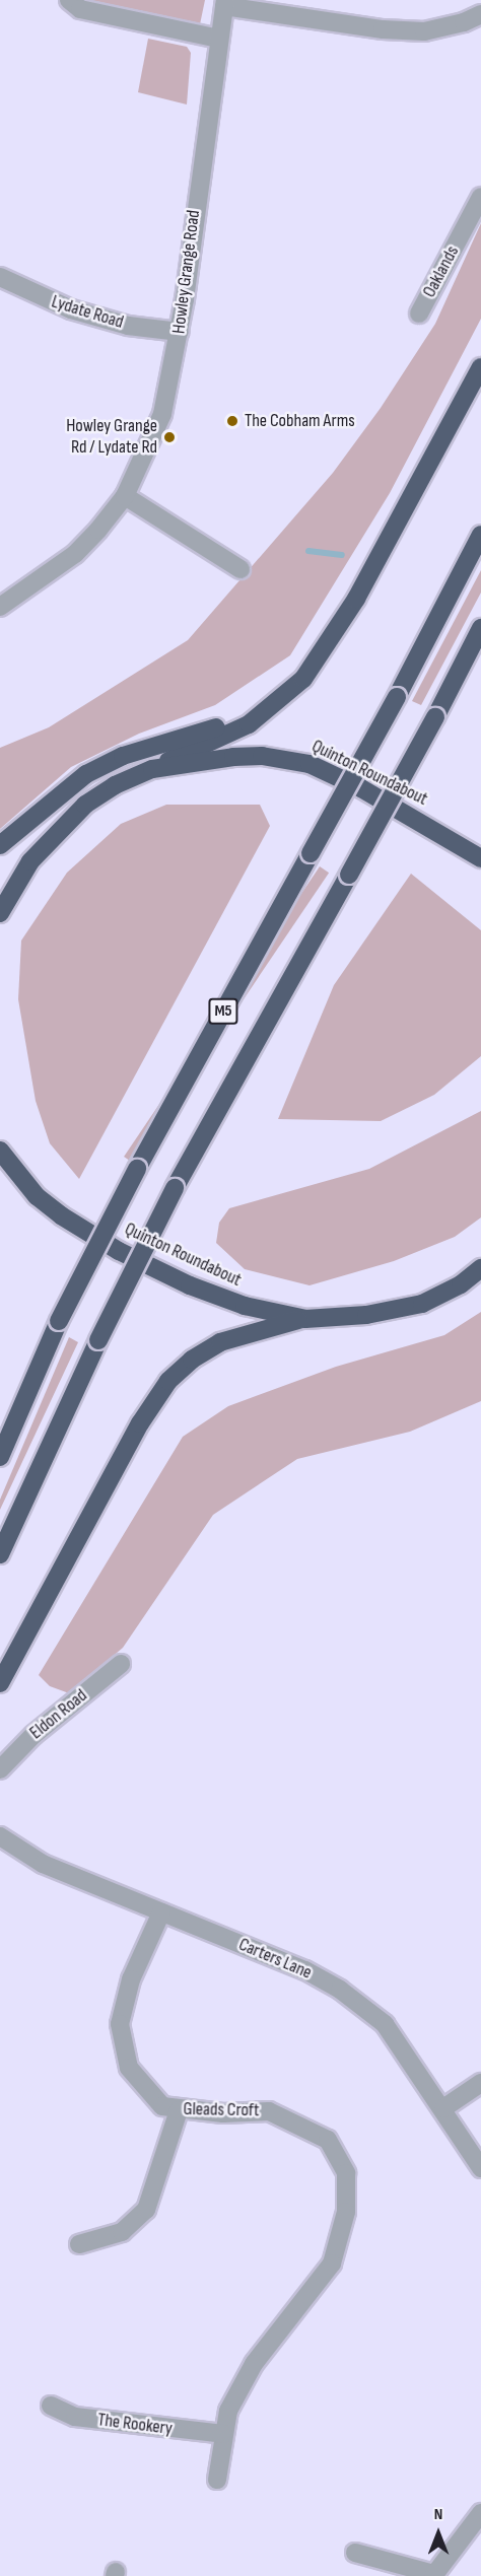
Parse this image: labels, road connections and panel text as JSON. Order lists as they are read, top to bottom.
{
  "streets": {
    "highway": ["Quinton Roundabout", "M5"],
    "street": [
      "Howley Grange Road",
      "Oaklands",
      "Lydate Road",
      "Eldon Road",
      "Carters Lane",
      "Gleads Croft",
      "The Rookery"
    ]
  },
  "crossings": [
    ["Howley Grange Road", "Lydate Road"],
    ["Carters Lane", "Gleads Croft"],
    ["Gleads Croft", "The Rookery"]
  ],
  "places": ["The Cobham Arms", "Howley Grange Rd / Lydate Rd"],
  "north": "top"
}
